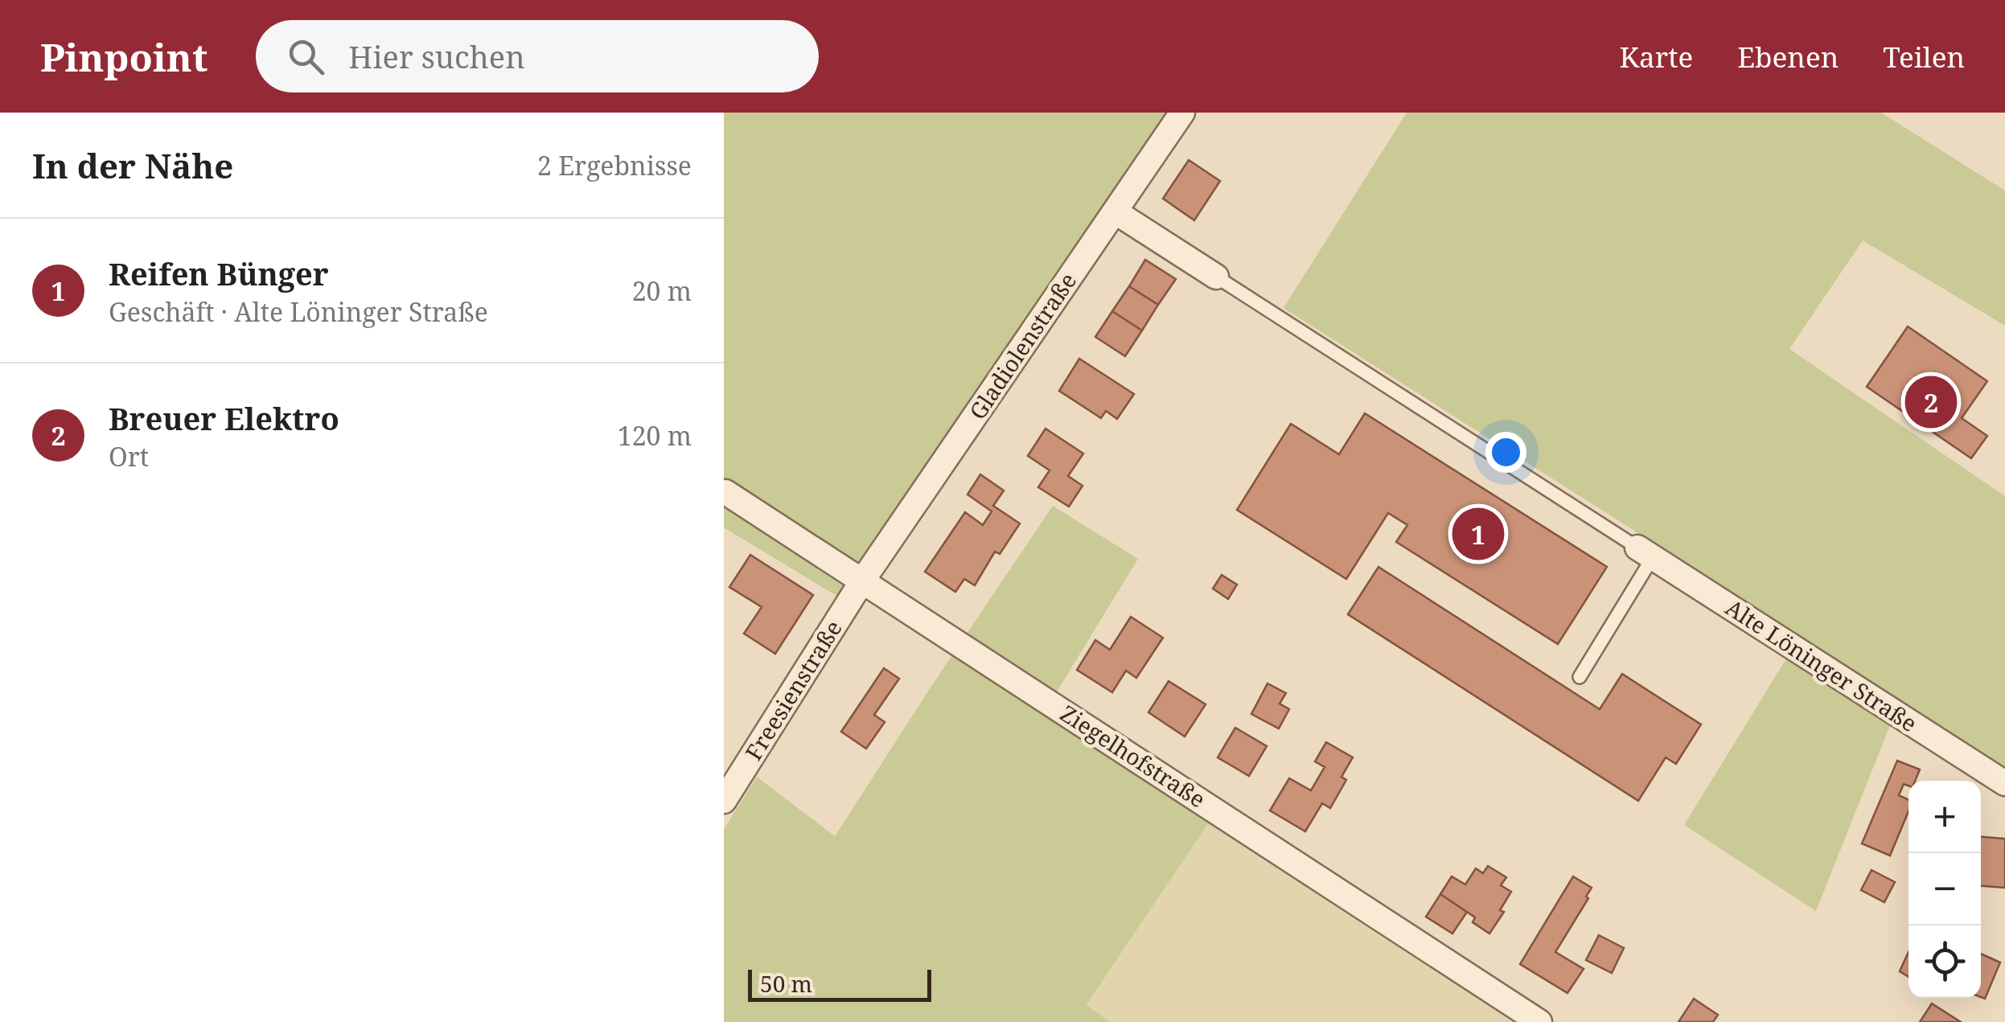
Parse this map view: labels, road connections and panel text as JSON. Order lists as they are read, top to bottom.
{
  "streets": {
    "street": [
      "Gladiolenstraße",
      "Alte Löninger Straße",
      "Freesienstraße",
      "Ziegelhofstraße"
    ]
  },
  "crossings": [
    ["Gladiolenstraße", "Freesienstraße"],
    ["Gladiolenstraße", "Ziegelhofstraße"],
    ["Freesienstraße", "Ziegelhofstraße"]
  ],
  "scale_bar": "50 m",
  "page": {
    "header": "Pinpoint",
    "search": "Hier suchen",
    "nav": ["Karte", "Ebenen", "Teilen"],
    "heading": ["In der Nähe", "2 Ergebnisse"],
    "list": [
      {
        "mark": "1",
        "name": "Reifen Bünger",
        "note": "Geschäft · Alte Löninger Straße",
        "value": "20 m"
      },
      {
        "mark": "2",
        "name": "Breuer Elektro",
        "note": "Ort",
        "value": "120 m"
      }
    ],
    "pins": ["2", "1"],
    "map_buttons": ["+", "−"],
    "scale": "50 m"
  }
}
